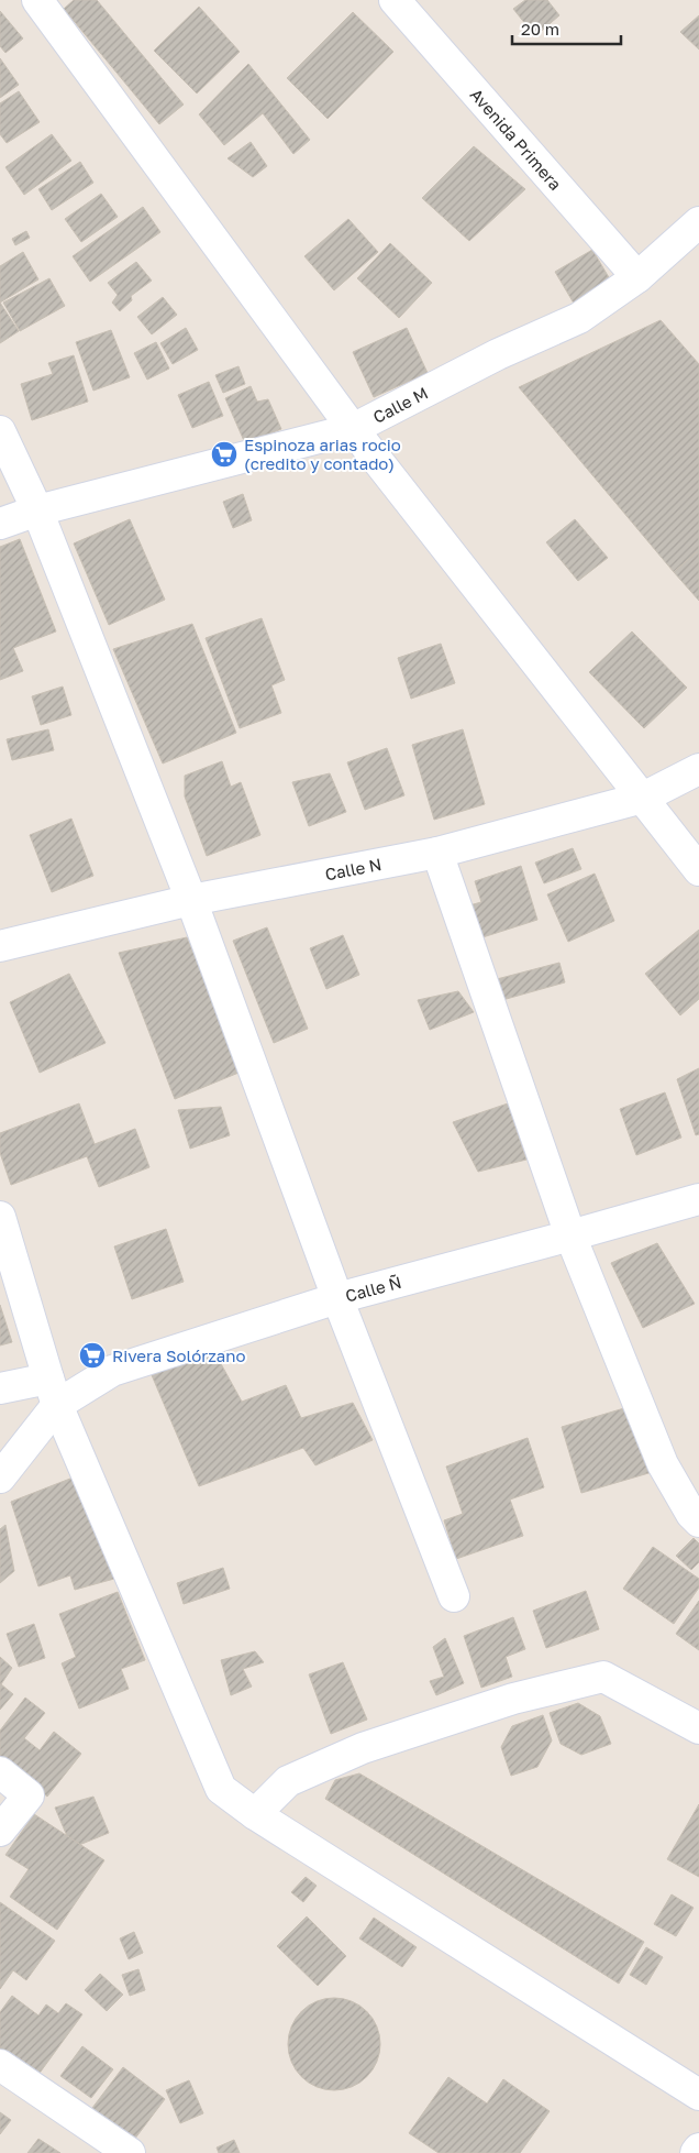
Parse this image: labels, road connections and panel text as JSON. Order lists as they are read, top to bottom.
{
  "streets": {
    "street": [
      "Avenida Primera",
      "Calle M",
      "Calle N",
      "Calle Ñ"
    ]
  },
  "crossings": [
    ["Avenida Primera", "Calle M"]
  ],
  "places": {
    "supermarket": ["Espinoza arias rocio (credito y contado)", "Rivera Solórzano"]
  },
  "scale_bar": "20 m"
}
